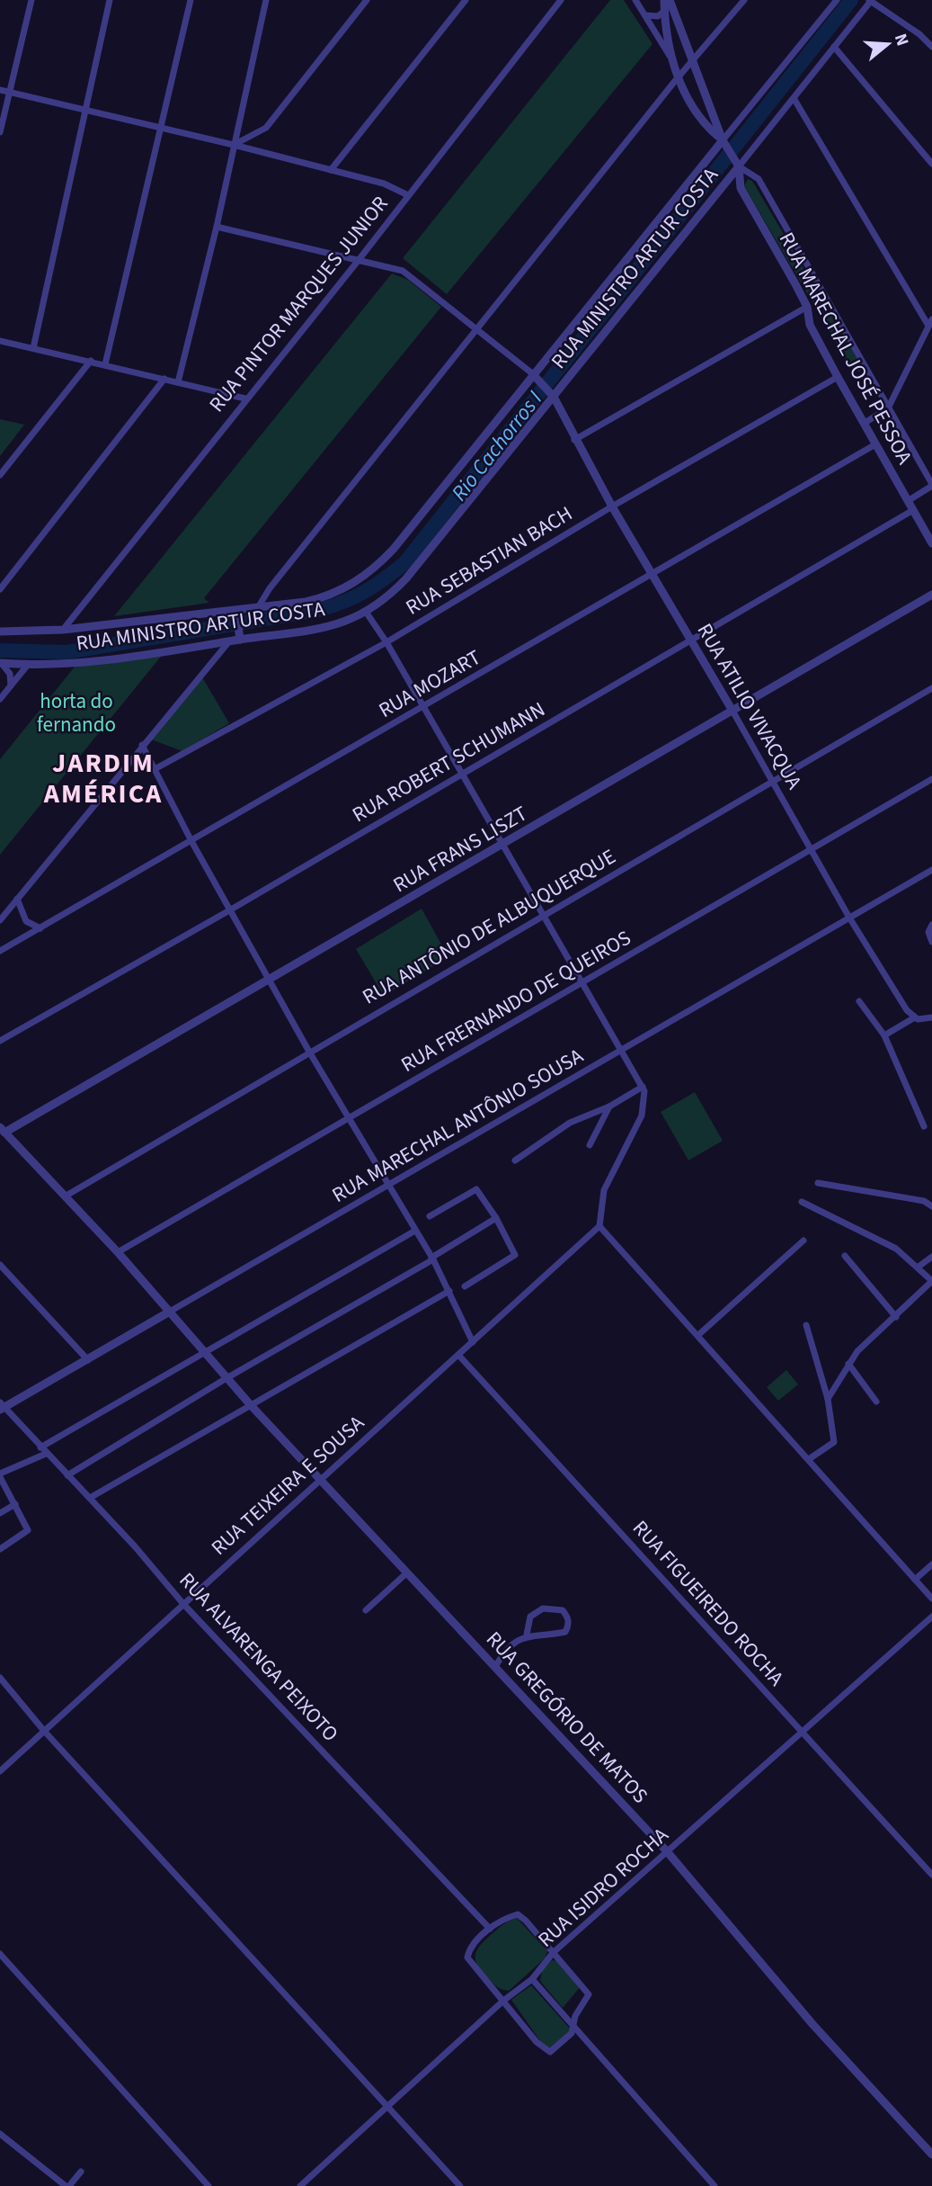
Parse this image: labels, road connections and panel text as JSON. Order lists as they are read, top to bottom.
{
  "streets": {
    "street": [
      "RUA MINISTRO ARTUR COSTA",
      "RUA PINTOR MARQUES JUNIOR",
      "RUA MARECHAL JOSÉ PESSOA",
      "RUA SEBASTIAN BACH",
      "RUA MOZART",
      "RUA ATILIO VIVACQUA",
      "RUA ROBERT SCHUMANN",
      "RUA FRANS LISZT",
      "RUA ANTÔNIO DE ALBUQUERQUE",
      "RUA FRERNANDO DE QUEIROS",
      "RUA MARECHAL ANTÔNIO SOUSA",
      "RUA TEIXEIRA E SOUSA",
      "RUA FIGUEIREDO ROCHA",
      "RUA ALVARENGA PEIXOTO",
      "RUA GREGÓRIO DE MATOS",
      "RUA ISIDRO ROCHA"
    ]
  },
  "crossings": [
    ["RUA MINISTRO ARTUR COSTA", "RUA PINTOR MARQUES JUNIOR"],
    ["RUA MINISTRO ARTUR COSTA", "RUA MARECHAL JOSÉ PESSOA"],
    ["RUA MINISTRO ARTUR COSTA", "RUA ATILIO VIVACQUA"],
    ["RUA MARECHAL JOSÉ PESSOA", "RUA SEBASTIAN BACH"],
    ["RUA MARECHAL JOSÉ PESSOA", "RUA MOZART"],
    ["RUA MARECHAL JOSÉ PESSOA", "RUA ROBERT SCHUMANN"],
    ["RUA SEBASTIAN BACH", "RUA ATILIO VIVACQUA"],
    ["RUA MOZART", "RUA ATILIO VIVACQUA"],
    ["RUA ATILIO VIVACQUA", "RUA ROBERT SCHUMANN"],
    ["RUA ATILIO VIVACQUA", "RUA FRANS LISZT"],
    ["RUA ATILIO VIVACQUA", "RUA ANTÔNIO DE ALBUQUERQUE"],
    ["RUA ATILIO VIVACQUA", "RUA FRERNANDO DE QUEIROS"],
    ["RUA ATILIO VIVACQUA", "RUA MARECHAL ANTÔNIO SOUSA"],
    ["RUA FRANS LISZT", "RUA GREGÓRIO DE MATOS"],
    ["RUA ANTÔNIO DE ALBUQUERQUE", "RUA GREGÓRIO DE MATOS"],
    ["RUA FRERNANDO DE QUEIROS", "RUA GREGÓRIO DE MATOS"],
    ["RUA MARECHAL ANTÔNIO SOUSA", "RUA ALVARENGA PEIXOTO"],
    ["RUA MARECHAL ANTÔNIO SOUSA", "RUA GREGÓRIO DE MATOS"],
    ["RUA TEIXEIRA E SOUSA", "RUA FIGUEIREDO ROCHA"],
    ["RUA TEIXEIRA E SOUSA", "RUA ALVARENGA PEIXOTO"],
    ["RUA TEIXEIRA E SOUSA", "RUA GREGÓRIO DE MATOS"],
    ["RUA FIGUEIREDO ROCHA", "RUA ISIDRO ROCHA"],
    ["RUA GREGÓRIO DE MATOS", "RUA ISIDRO ROCHA"]
  ],
  "districts": ["JARDIM AMÉRICA"],
  "water": ["Rio Cachorros I"],
  "parks": ["horta do fernando"],
  "north": "right"
}
